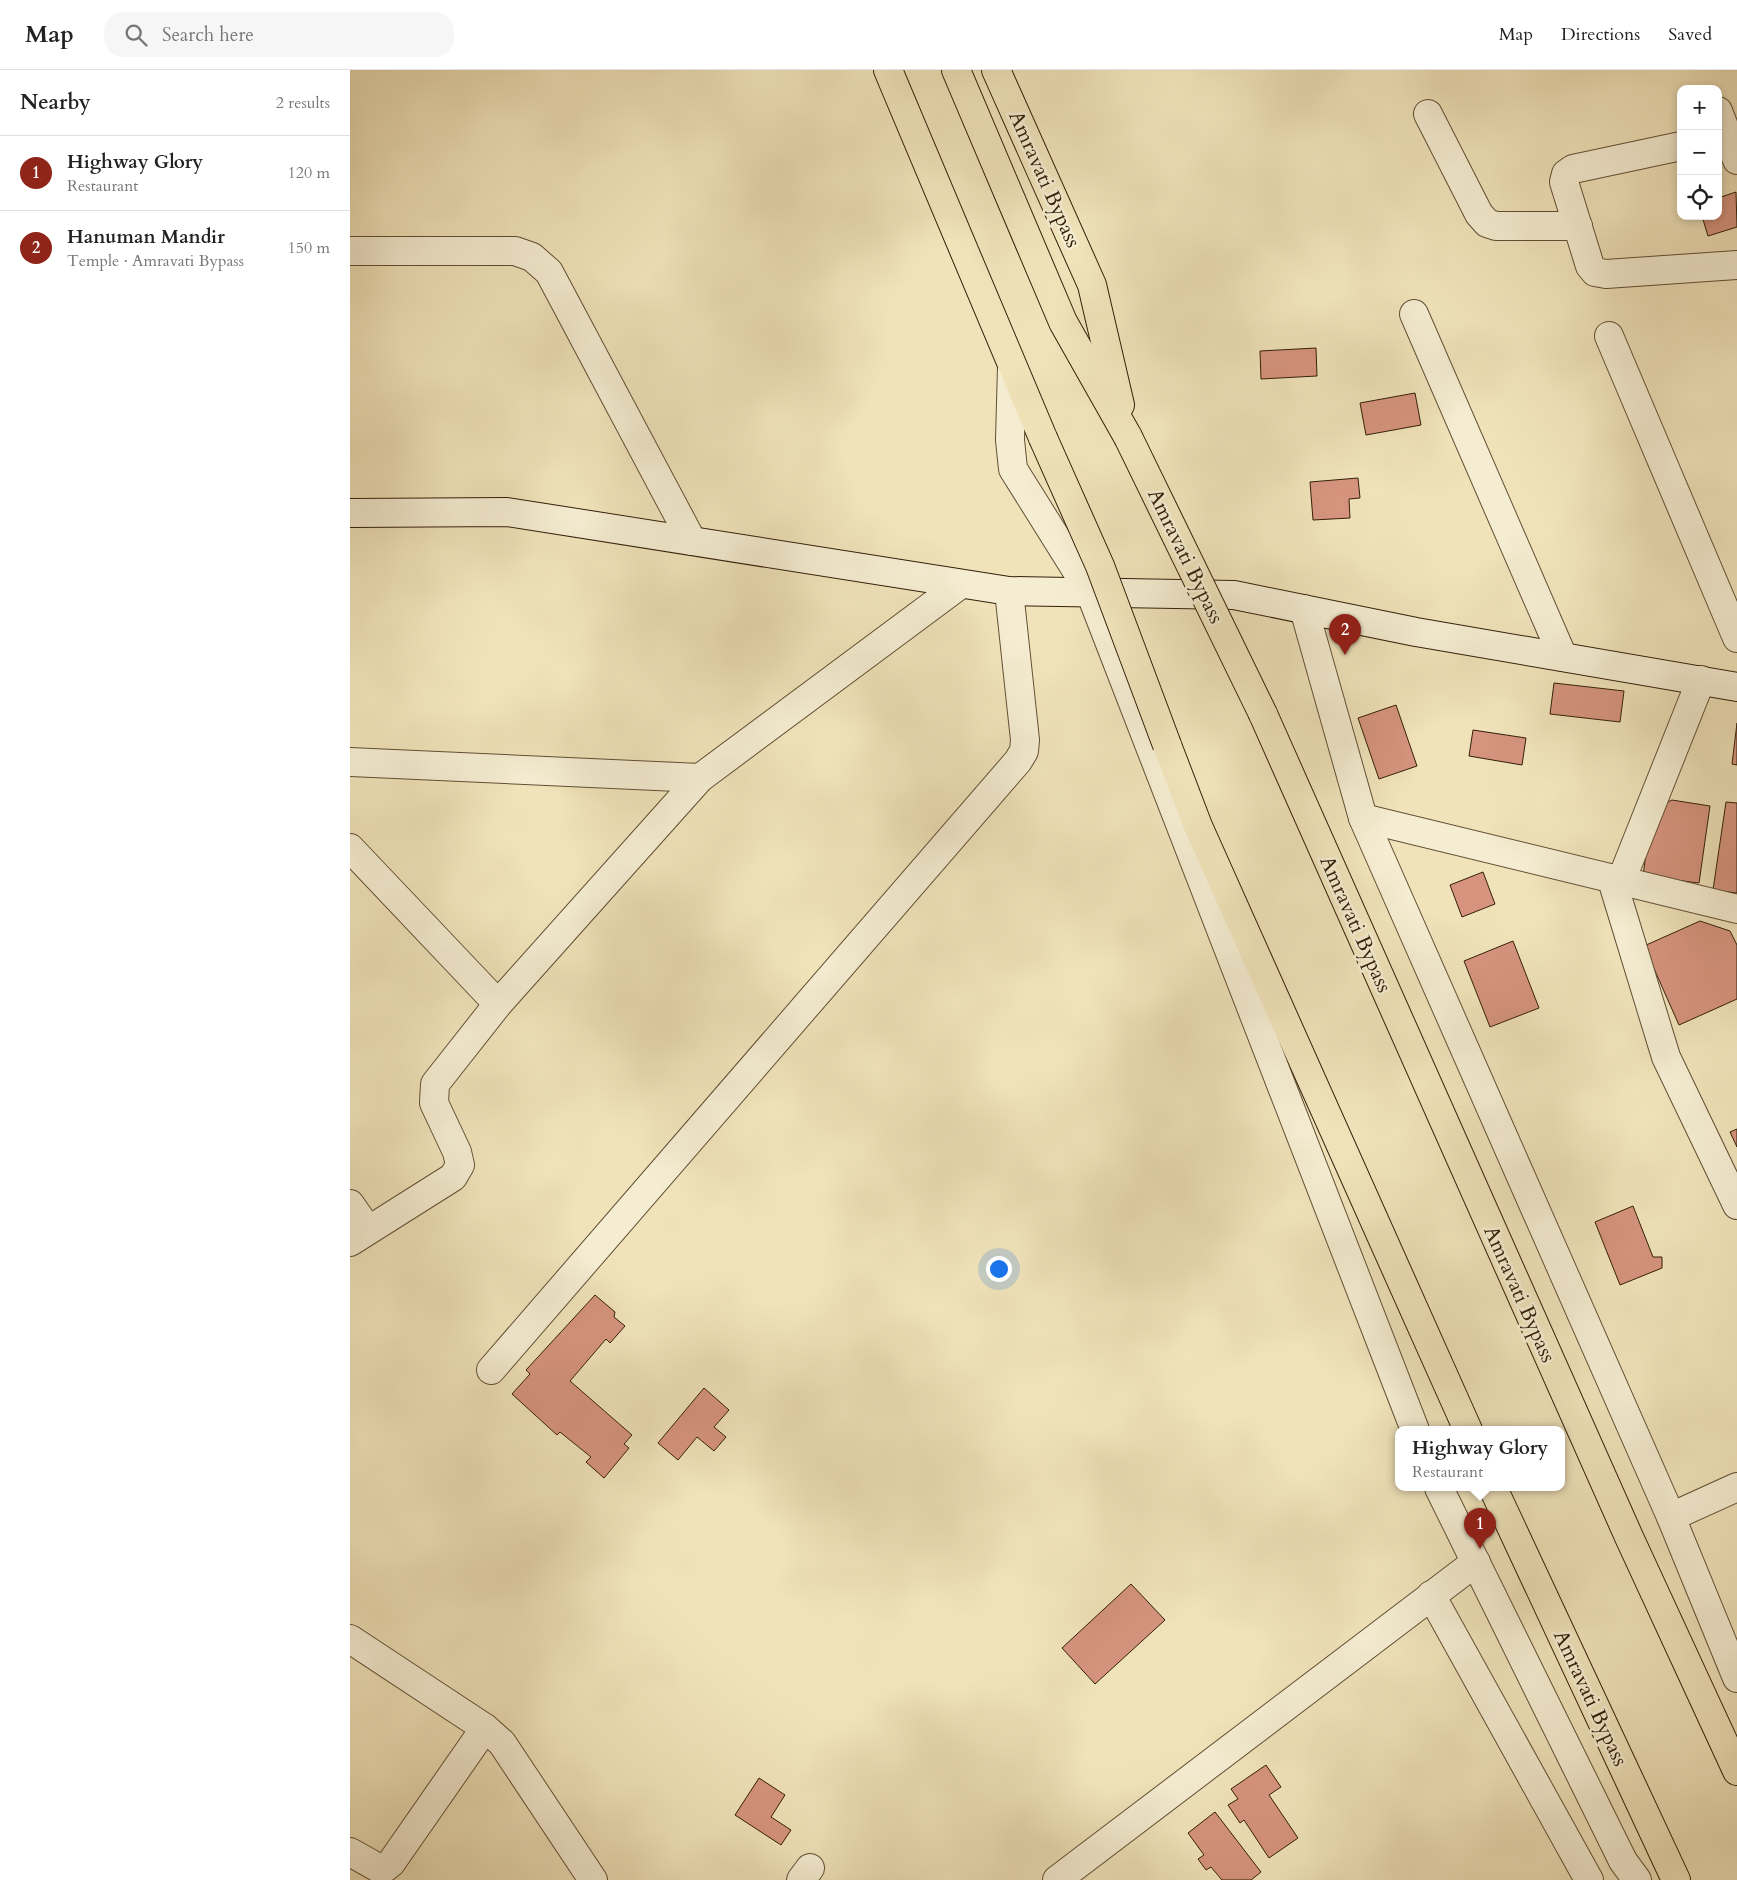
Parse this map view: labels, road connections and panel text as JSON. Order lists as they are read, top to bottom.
{
  "streets": {
    "highway": ["Amravati Bypass"]
  },
  "page": {
    "header": "Map",
    "search": "Search here",
    "nav": ["Map", "Directions", "Saved"],
    "heading": ["Nearby", "2 results"],
    "map_buttons": ["+", "−"],
    "list": [
      {
        "mark": "1",
        "name": "Highway Glory",
        "note": "Restaurant",
        "value": "120 m"
      },
      {
        "mark": "2",
        "name": "Hanuman Mandir",
        "note": "Temple · Amravati Bypass",
        "value": "150 m"
      }
    ],
    "pins": ["2", "1"],
    "popup": ["Highway Glory", "Restaurant"]
  }
}
